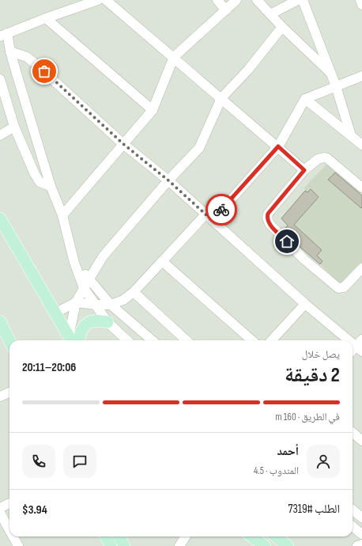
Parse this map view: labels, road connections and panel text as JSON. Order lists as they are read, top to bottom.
{
  "page": {
    "heading": ["2 دقيقة", "يصل خلال", "20:06–20:11"],
    "panel": [
      "أحمد",
      "المندوب · 4.5",
      "الطلب #7319",
      "$3.94"
    ],
    "bar": "في الطريق · 160 m"
  }
}
